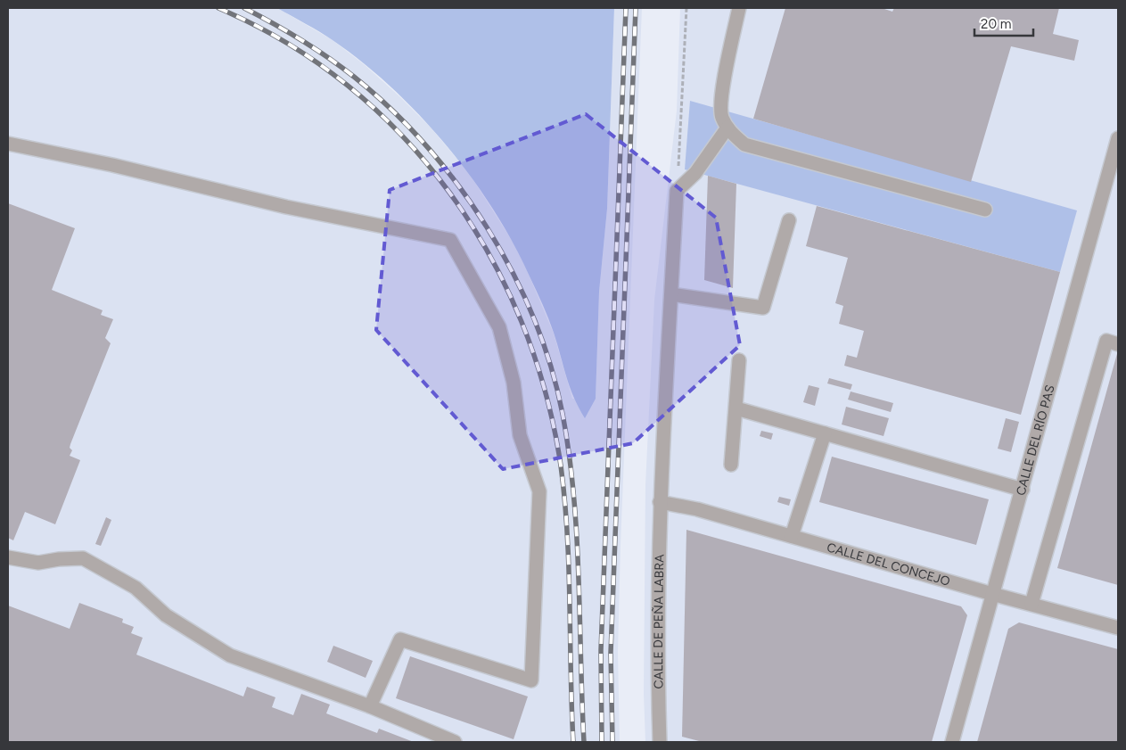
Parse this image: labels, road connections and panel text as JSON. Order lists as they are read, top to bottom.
{
  "streets": {
    "street": ["CALLE DEL RÍO PAS", "CALLE DEL CONCEJO", "CALLE DE PEÑA LABRA"]
  },
  "crossings": [
    ["CALLE DEL RÍO PAS", "CALLE DEL CONCEJO"],
    ["CALLE DEL CONCEJO", "CALLE DE PEÑA LABRA"]
  ],
  "scale_bar": "20 m"
}
